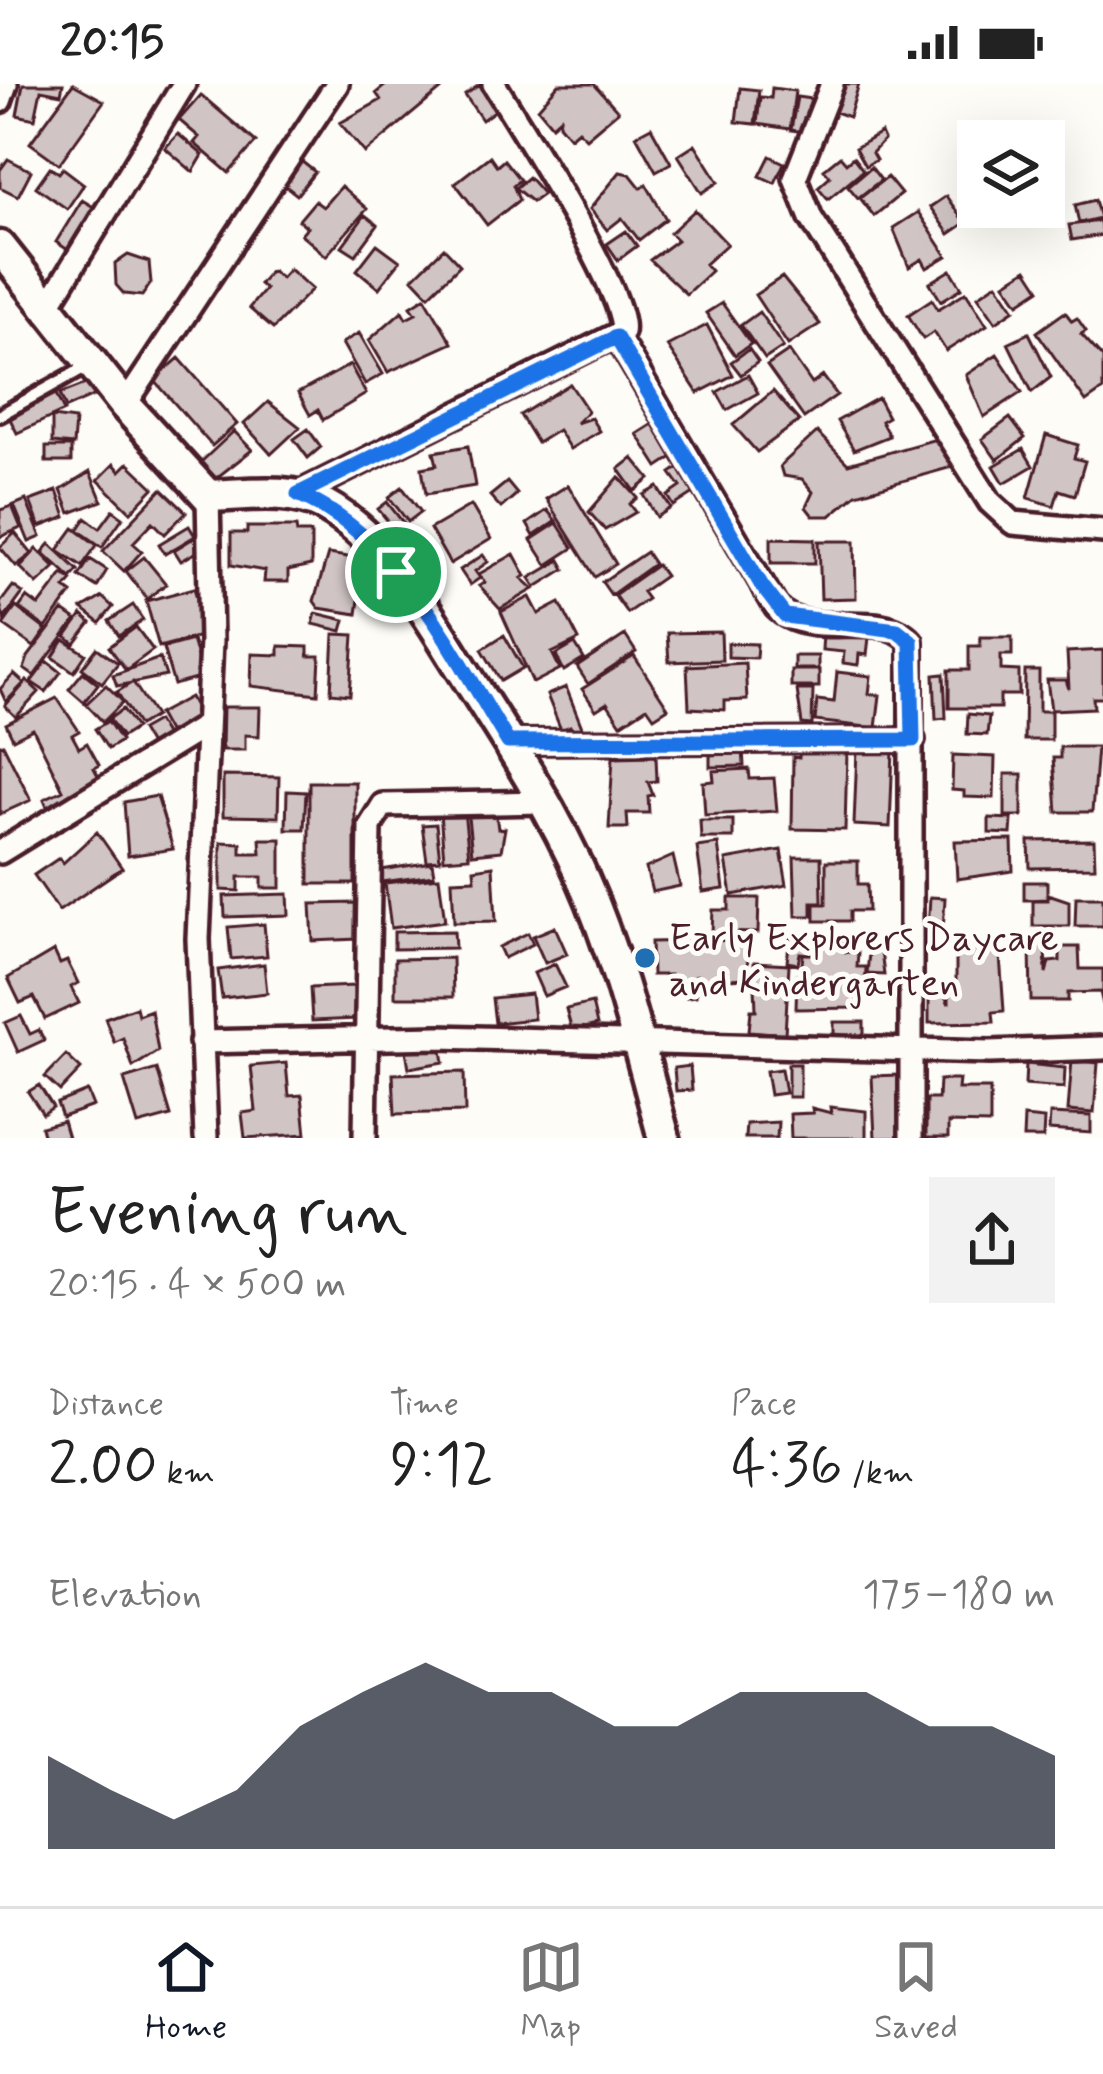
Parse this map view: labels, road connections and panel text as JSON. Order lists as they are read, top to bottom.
{
  "places": ["Early Explorers Daycare and Kindergarten"],
  "page": {
    "status": "20:15",
    "heading": ["Evening run", "20:15 · 4 × 500 m"],
    "stats": [
      ["Distance", "2.00 km"],
      ["Time", "9:12"],
      ["Pace", "4:36 /km"]
    ],
    "chart": ["Elevation", "175–180 m"],
    "tabs": ["Home", "Map", "Saved"]
  }
}
